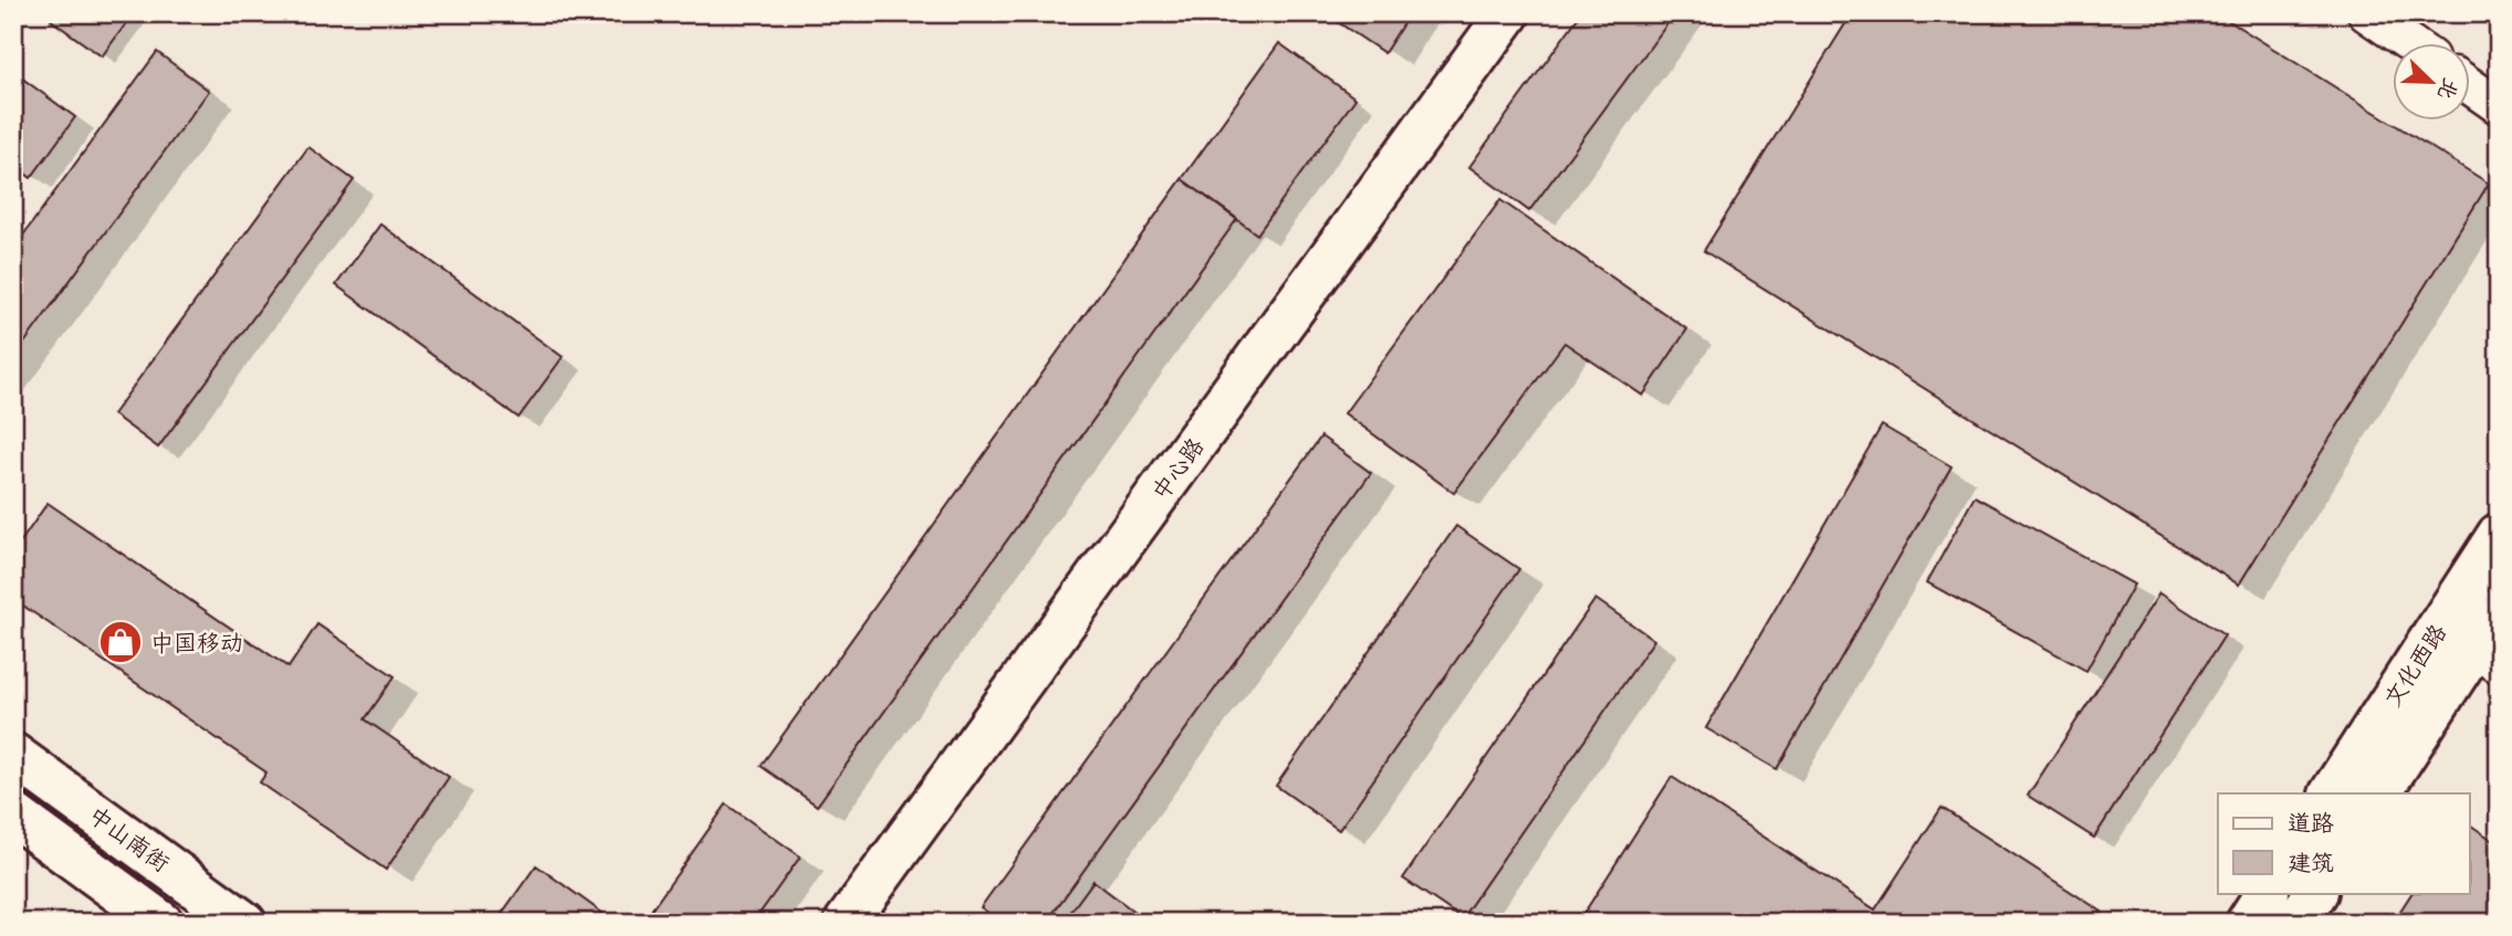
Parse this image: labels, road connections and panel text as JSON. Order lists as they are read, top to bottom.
{
  "streets": {
    "street": ["中心路", "文化西路", "中山南街"]
  },
  "places": {
    "shop": ["中国移动"]
  },
  "legend": ["道路", "建筑"],
  "north": "bottom right"
}
